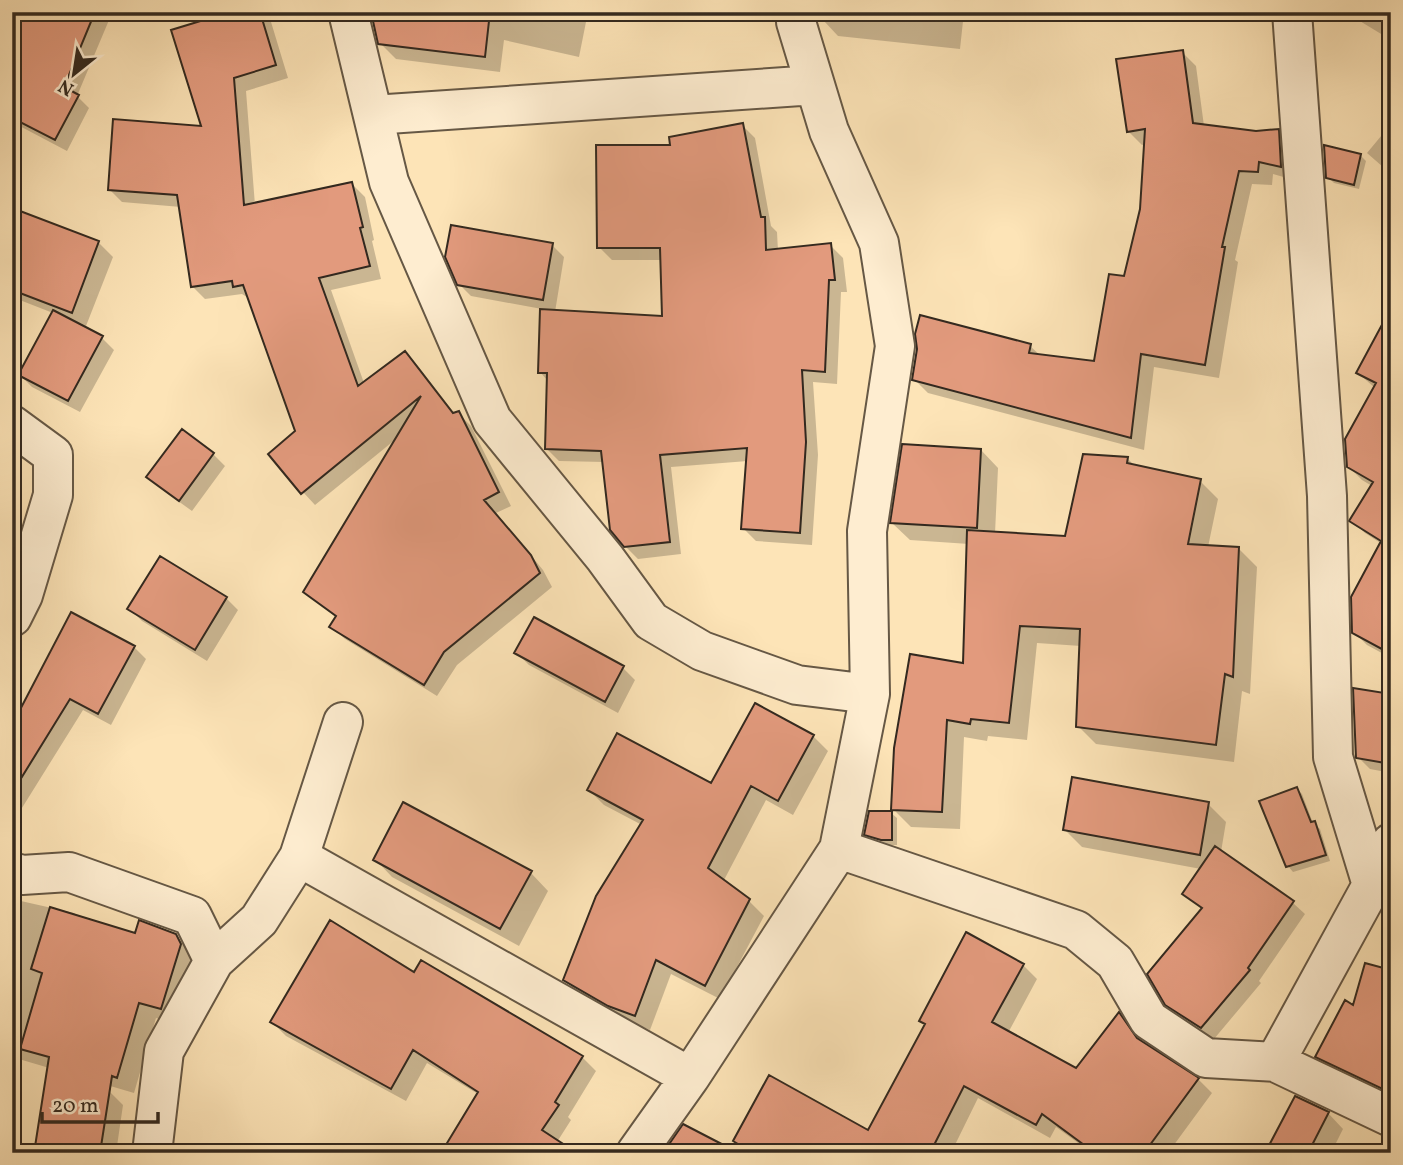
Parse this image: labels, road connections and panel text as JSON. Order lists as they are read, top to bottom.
{
  "scale_bar": "20 m",
  "north": "bottom left"
}
